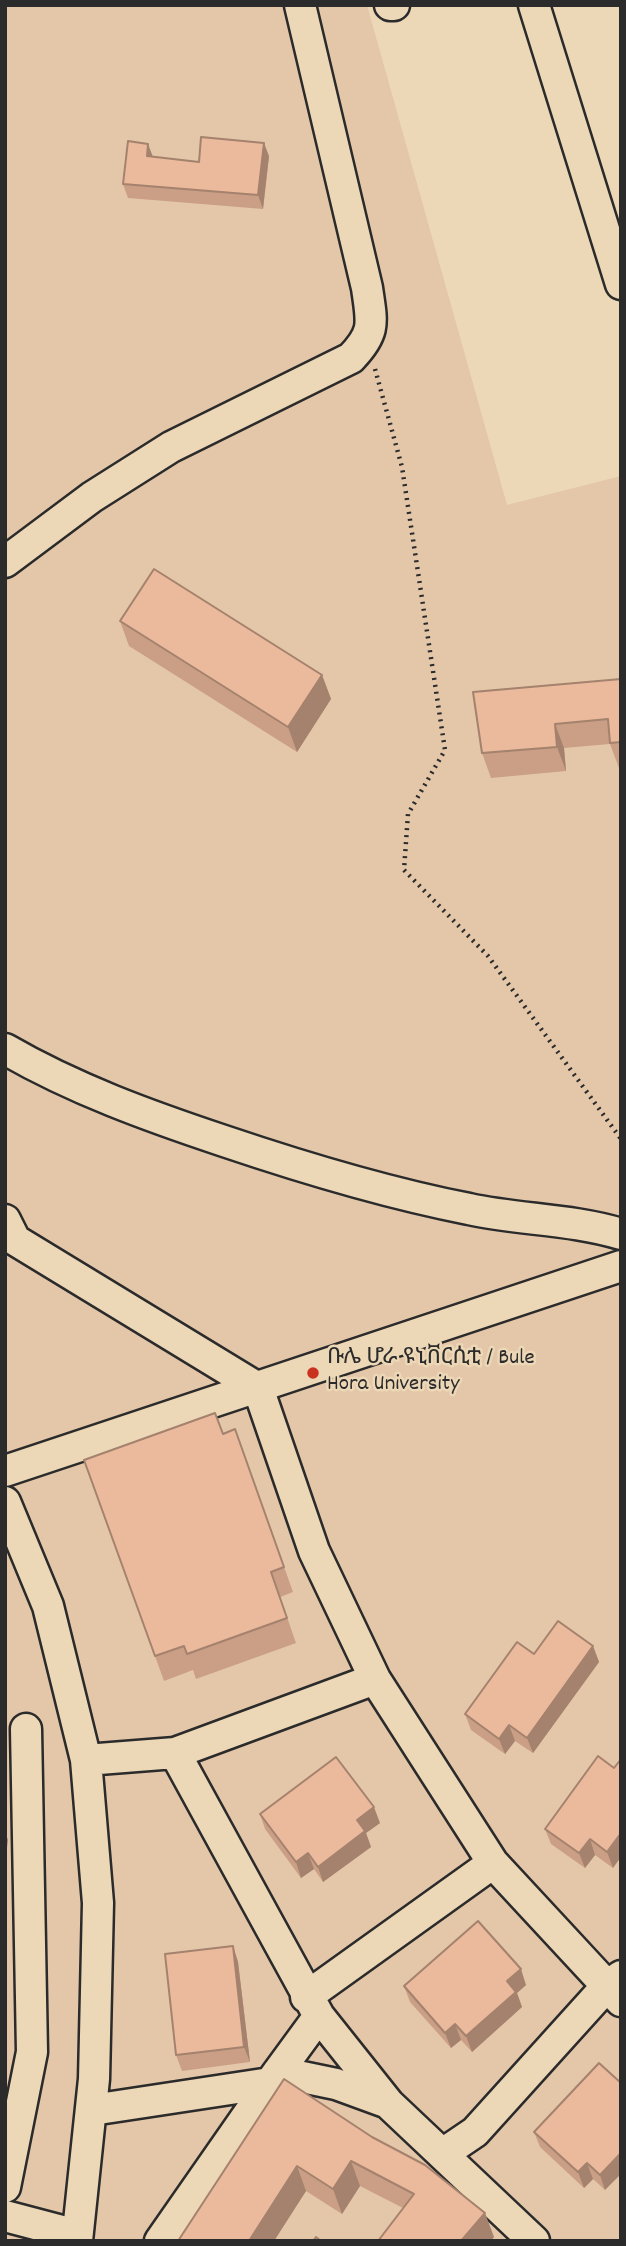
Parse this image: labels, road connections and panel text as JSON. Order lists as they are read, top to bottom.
{
  "places": ["ቡሌ ሆራ ዩኒቨርሲቲ / Bule Hora University"]
}
